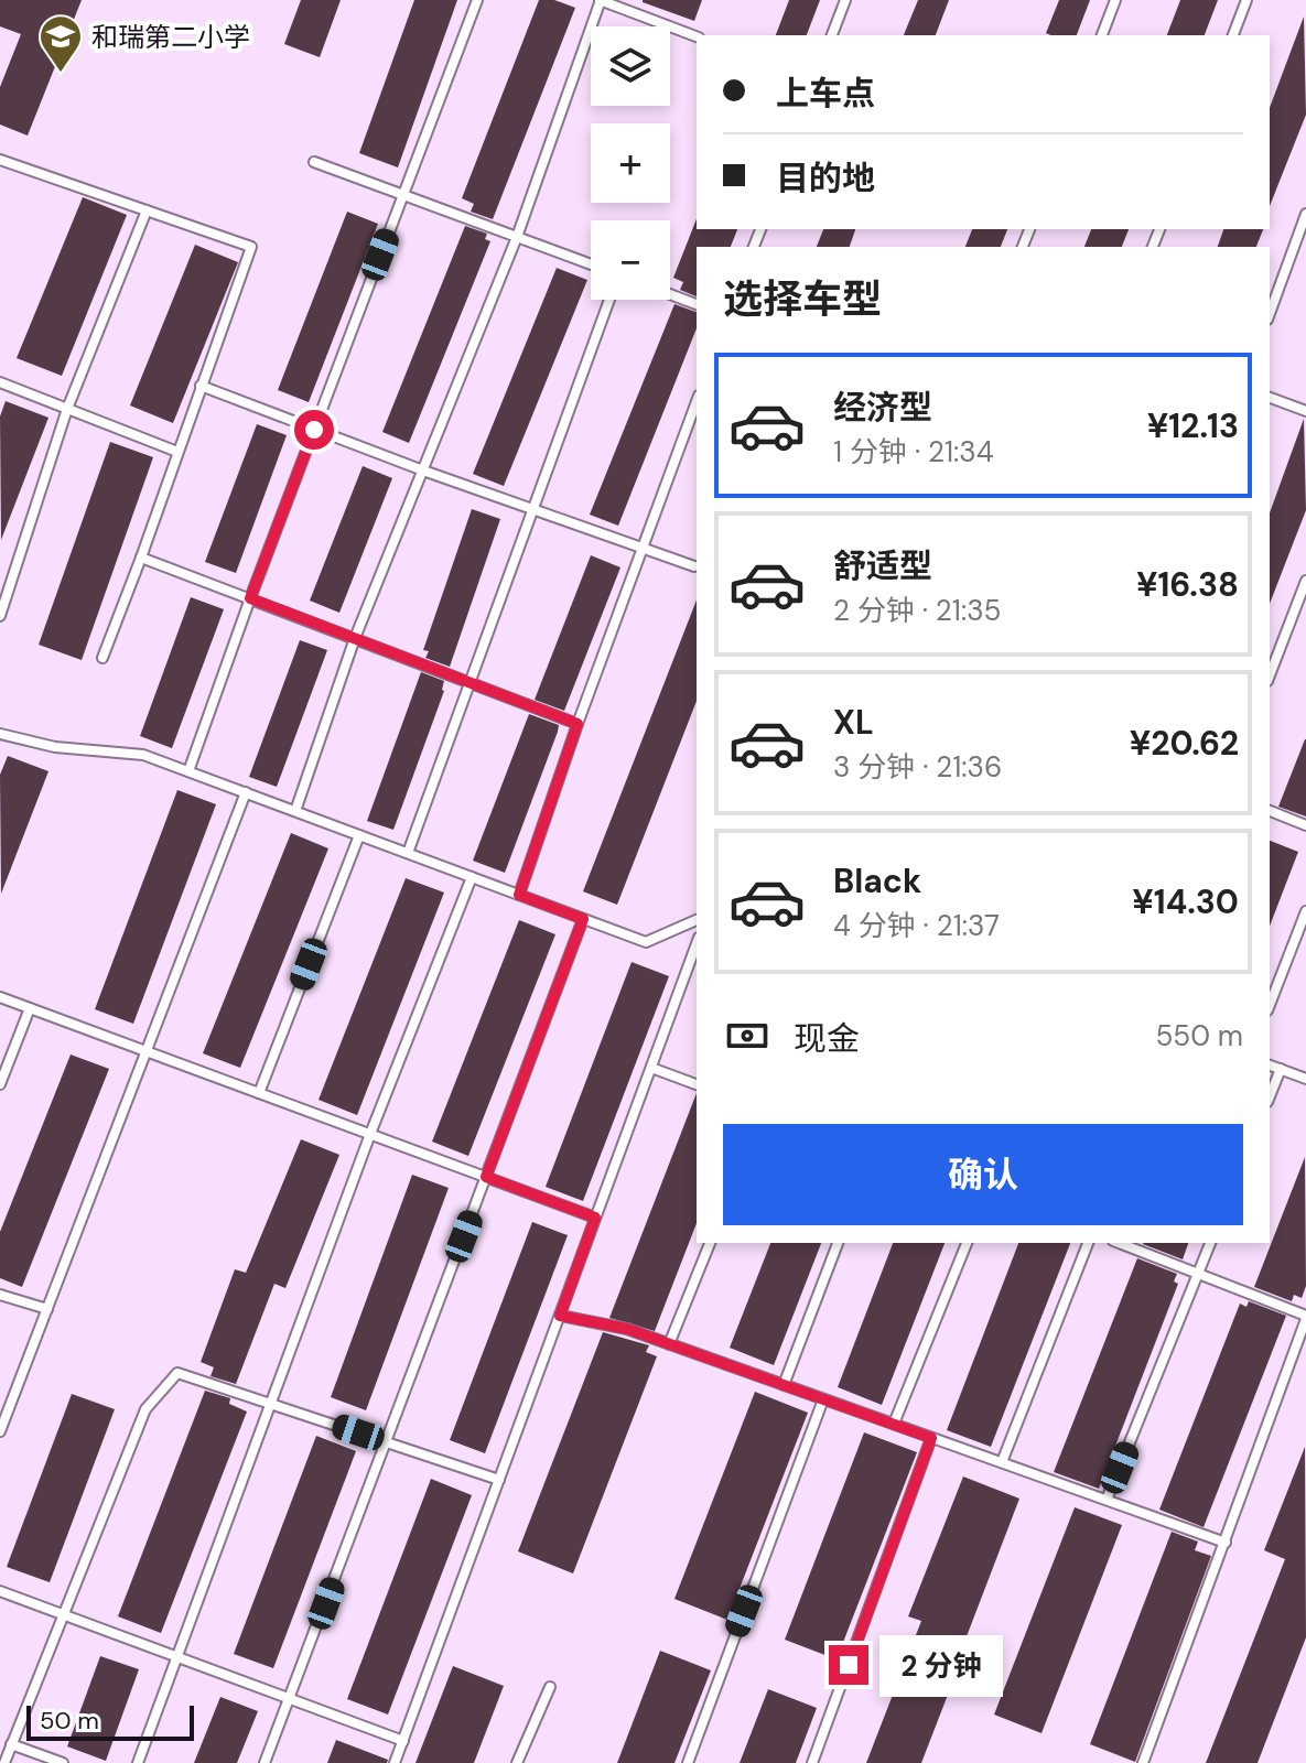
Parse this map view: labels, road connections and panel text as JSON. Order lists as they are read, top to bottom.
{
  "places": {
    "school or university": ["和瑞第二小学"]
  },
  "scale_bar": "50 m",
  "page": {
    "map_buttons": ["+", "−"],
    "banner": ["上车点", "目的地"],
    "heading": "选择车型",
    "list": [
      {
        "name": "经济型",
        "note": "1 分钟 · 21:34",
        "value": "¥12.13"
      },
      {
        "name": "舒适型",
        "note": "2 分钟 · 21:35",
        "value": "¥16.38"
      },
      {
        "name": "XL",
        "note": "3 分钟 · 21:36",
        "value": "¥20.62"
      },
      {
        "name": "Black",
        "note": "4 分钟 · 21:37",
        "value": "¥14.30"
      }
    ],
    "pay": ["现金", "550 m"],
    "buttons": "确认",
    "bubble": "2 分钟",
    "scale": "50 m"
  }
}
